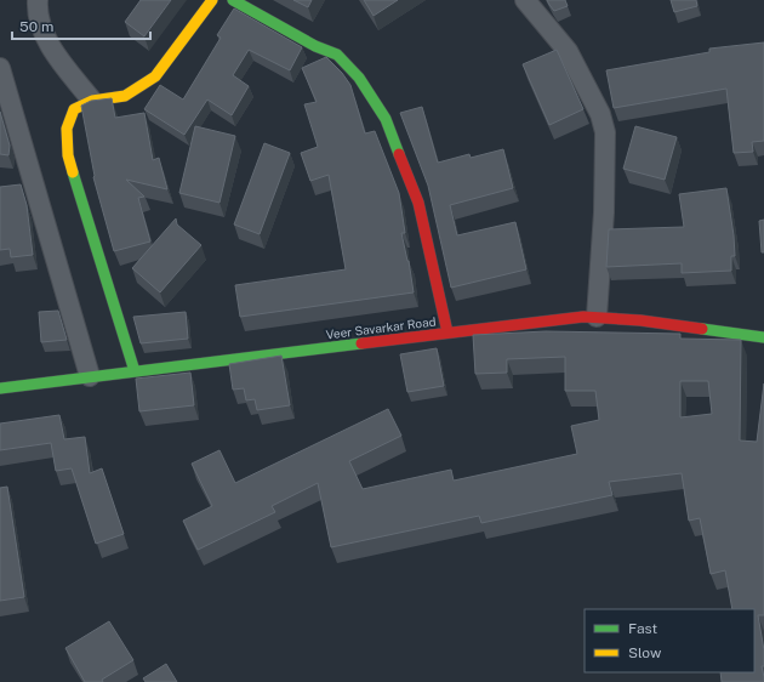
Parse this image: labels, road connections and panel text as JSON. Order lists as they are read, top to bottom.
{
  "streets": {
    "street": ["Veer Savarkar Road"]
  },
  "legend": ["Fast", "Slow"],
  "scale_bar": "50 m"
}
